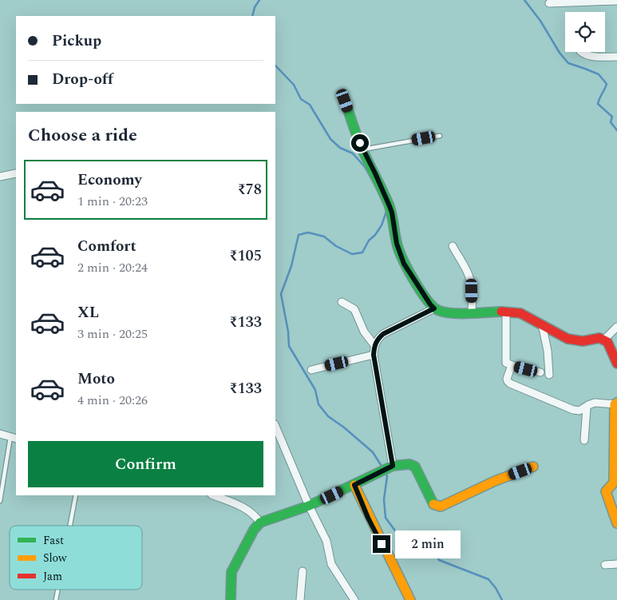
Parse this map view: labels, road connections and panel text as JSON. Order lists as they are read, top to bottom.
{
  "legend": ["Fast", "Slow", "Jam"],
  "page": {
    "banner": ["Pickup", "Drop-off"],
    "heading": "Choose a ride",
    "list": [
      {
        "name": "Economy",
        "note": "1 min · 20:23",
        "value": "₹78"
      },
      {
        "name": "Comfort",
        "note": "2 min · 20:24",
        "value": "₹105"
      },
      {
        "name": "XL",
        "note": "3 min · 20:25",
        "value": "₹133"
      },
      {
        "name": "Moto",
        "note": "4 min · 20:26",
        "value": "₹133"
      }
    ],
    "buttons": "Confirm",
    "bubble": "2 min"
  }
}
